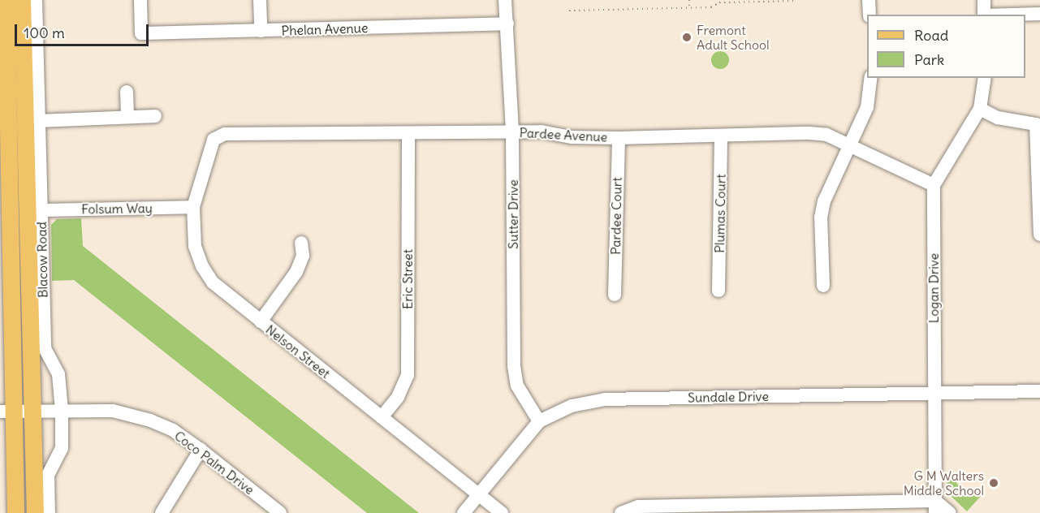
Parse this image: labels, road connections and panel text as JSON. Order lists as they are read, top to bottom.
{
  "streets": {
    "main road": ["Blacow Road"],
    "street": [
      "Phelan Avenue",
      "Pardee Avenue",
      "Folsum Way",
      "Plumas Court",
      "Sutter Drive",
      "Pardee Court",
      "Eric Street",
      "Logan Drive",
      "Nelson Street",
      "Sundale Drive",
      "Coco Palm Drive"
    ]
  },
  "crossings": [
    ["Phelan Avenue", "Sutter Drive"],
    ["Pardee Avenue", "Plumas Court"],
    ["Pardee Avenue", "Sutter Drive"],
    ["Pardee Avenue", "Pardee Court"],
    ["Pardee Avenue", "Eric Street"],
    ["Pardee Avenue", "Logan Drive"],
    ["Pardee Avenue", "Nelson Street"],
    ["Folsum Way", "Blacow Road"],
    ["Folsum Way", "Nelson Street"],
    ["Sutter Drive", "Sundale Drive"],
    ["Blacow Road", "Coco Palm Drive"],
    ["Eric Street", "Nelson Street"],
    ["Logan Drive", "Sundale Drive"],
    ["Nelson Street", "Sundale Drive"]
  ],
  "places": ["Fremont Adult School", "G M Walters Middle School"],
  "legend": ["Road", "Park"],
  "scale_bar": "100 m"
}
